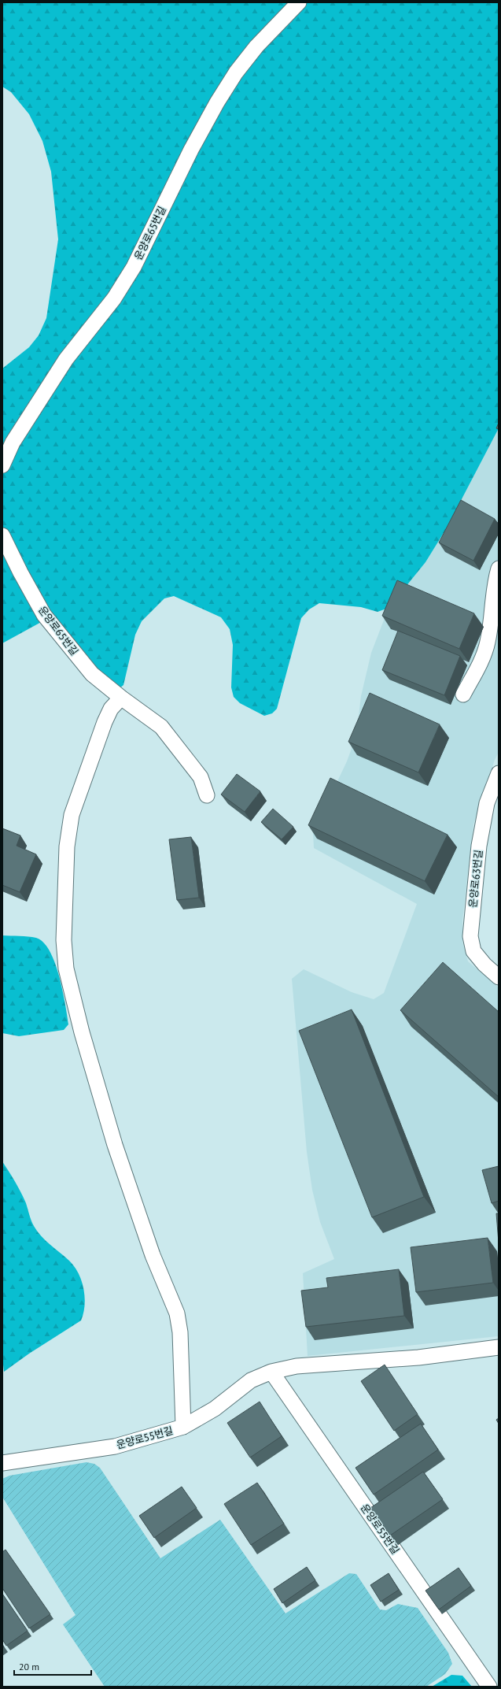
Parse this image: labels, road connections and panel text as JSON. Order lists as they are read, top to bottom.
{
  "streets": {
    "lane": ["운양로65번길", "운양로63번길", "운양로55번길"]
  },
  "scale_bar": "20 m"
}
